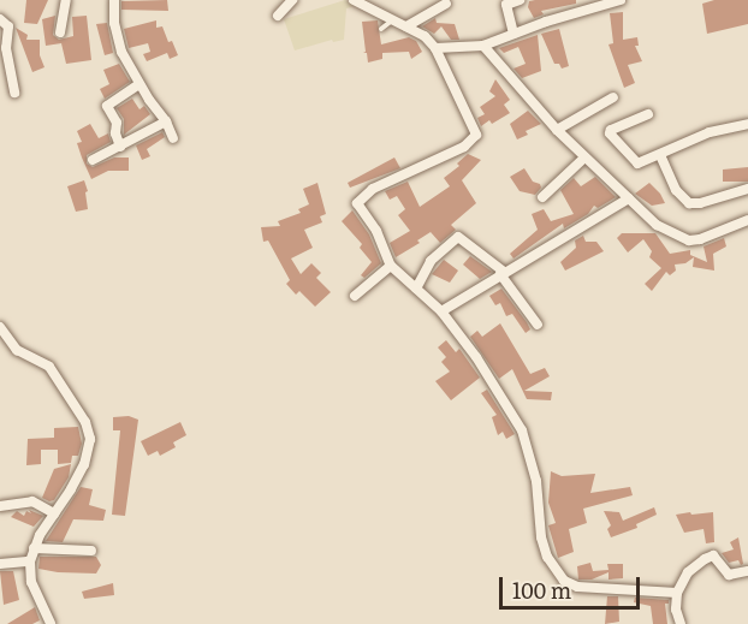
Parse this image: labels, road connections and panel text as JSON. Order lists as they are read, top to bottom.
{
  "scale_bar": "100 m"
}
